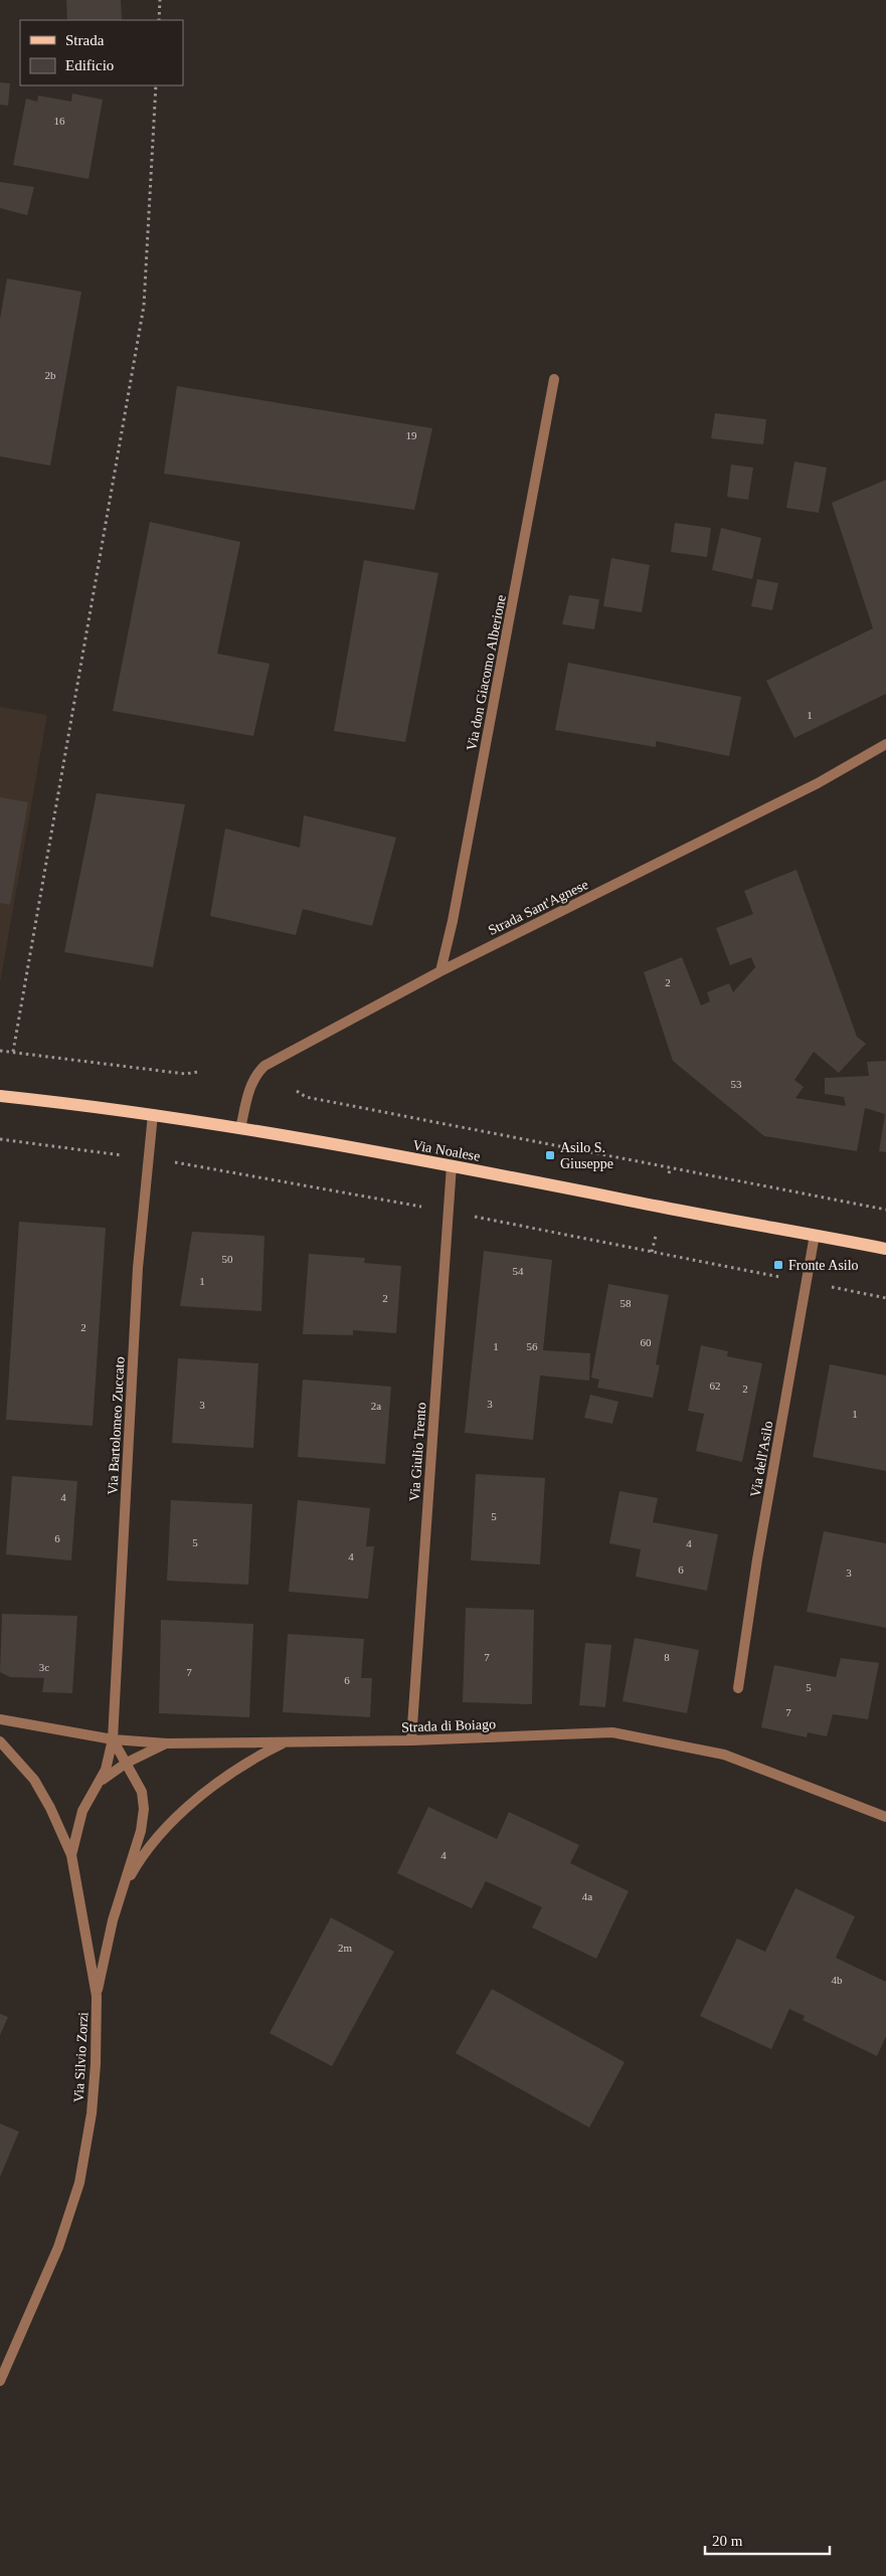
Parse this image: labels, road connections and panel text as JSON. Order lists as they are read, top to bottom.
{
  "streets": {
    "main road": ["Via Noalese"],
    "street": [
      "Via don Giacomo Alberione",
      "Strada Sant'Agnese",
      "Via Bartolomeo Zuccato",
      "Via Giulio Trento",
      "Via dell'Asilo",
      "Strada di Boiago",
      "Via Silvio Zorzi"
    ]
  },
  "crossings": [
    ["Via don Giacomo Alberione", "Strada Sant'Agnese"],
    ["Strada Sant'Agnese", "Via Noalese"],
    ["Via Noalese", "Via Bartolomeo Zuccato"],
    ["Via Noalese", "Via Giulio Trento"],
    ["Via Noalese", "Via dell'Asilo"],
    ["Via Bartolomeo Zuccato", "Strada di Boiago"],
    ["Via Bartolomeo Zuccato", "Via Silvio Zorzi"],
    ["Via Giulio Trento", "Strada di Boiago"]
  ],
  "places": {
    "transit": ["Asilo S. Giuseppe", "Fronte Asilo"]
  },
  "house_numbers": [
    "16",
    "2b",
    "19",
    "1",
    "2",
    "53",
    "50",
    "54",
    "1",
    "2",
    "58",
    "2",
    "60",
    "1",
    "56",
    "62",
    "2",
    "3",
    "3",
    "2a",
    "1",
    "4",
    "5",
    "6",
    "5",
    "4",
    "4",
    "6",
    "3",
    "7",
    "8",
    "3c",
    "7",
    "6",
    "5",
    "7",
    "4",
    "4a",
    "2m",
    "4b"
  ],
  "legend": ["Strada", "Edificio"],
  "scale_bar": "20 m"
}
